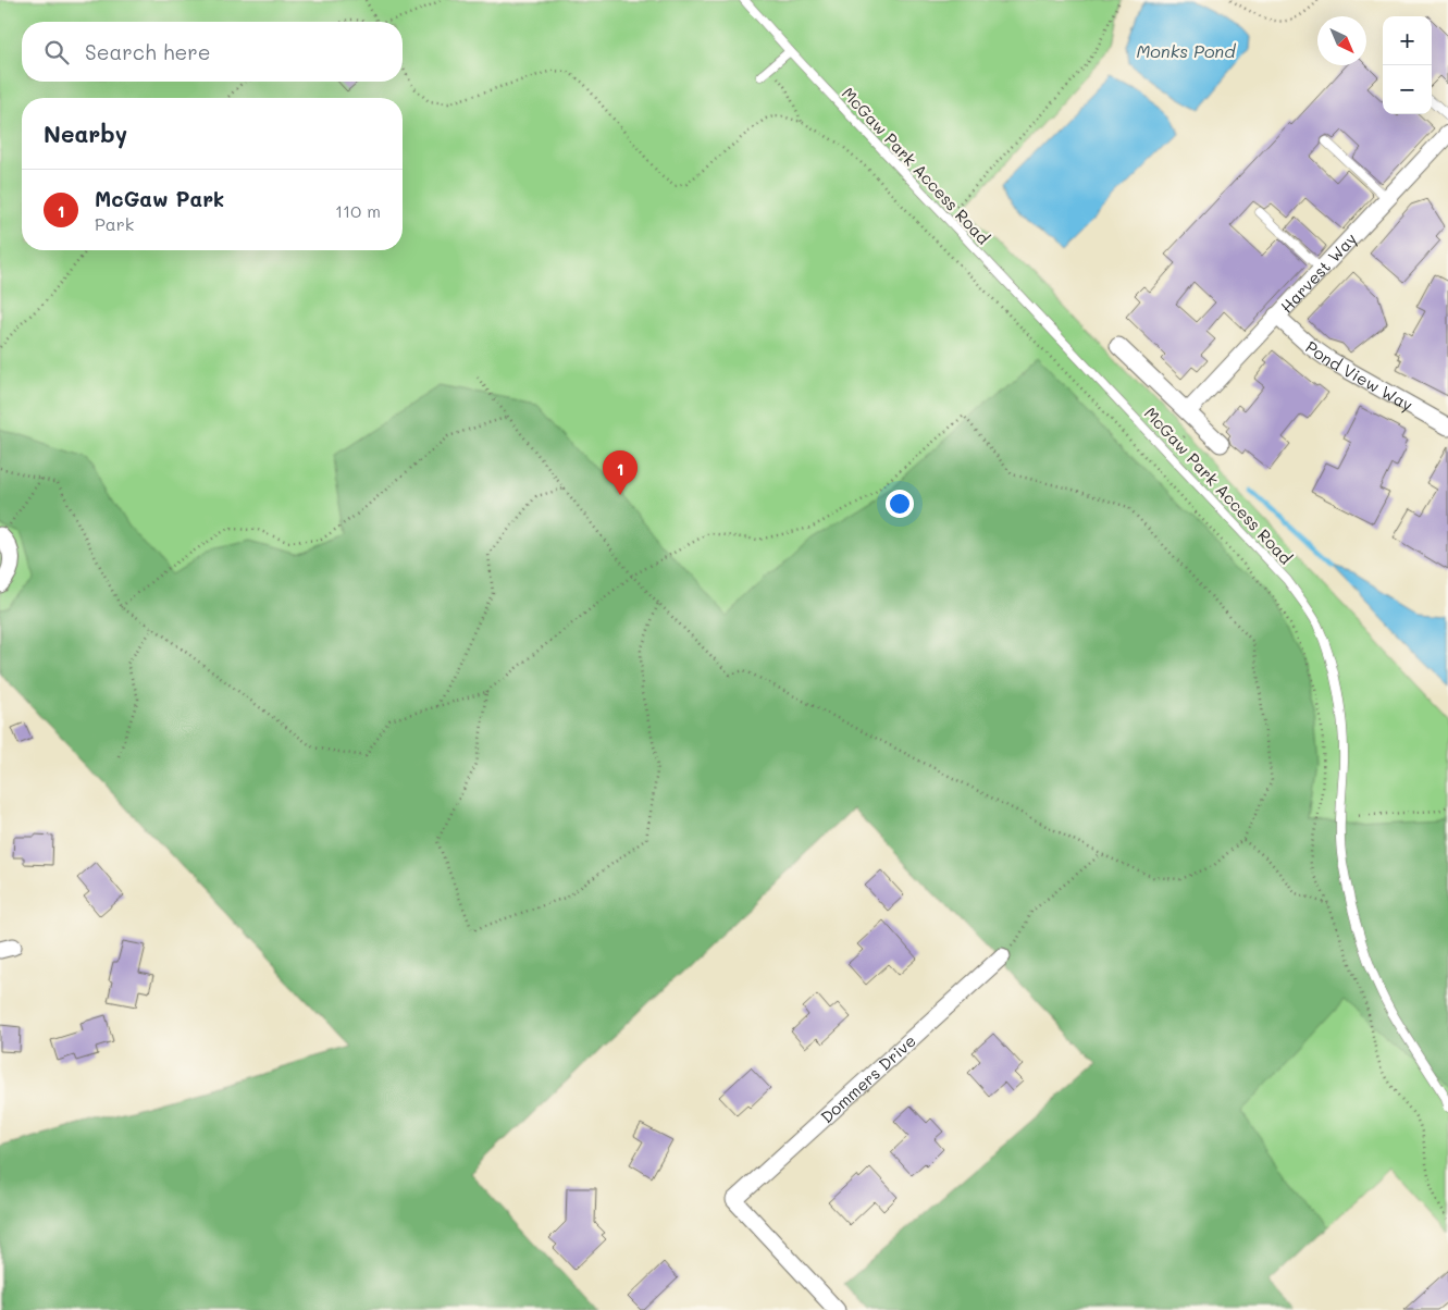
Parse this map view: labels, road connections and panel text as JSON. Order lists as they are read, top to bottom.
{
  "streets": {
    "street": ["Harvest Way", "Pond View Way", "Dommers Drive"],
    "lane": ["McGaw Park Access Road"]
  },
  "crossings": [
    ["Harvest Way", "Pond View Way"]
  ],
  "water": ["Monks Pond"],
  "north": "bottom right",
  "page": {
    "map_buttons": ["+", "−"],
    "search": "Search here",
    "heading": "Nearby",
    "list": [
      {
        "mark": "1",
        "name": "McGaw Park",
        "note": "Park",
        "value": "110 m"
      }
    ],
    "pins": "1"
  }
}
